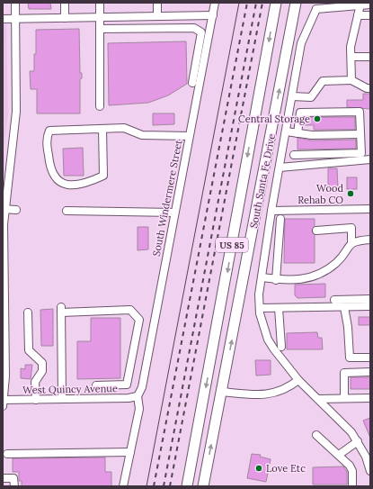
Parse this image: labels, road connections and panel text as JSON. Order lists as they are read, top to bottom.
{
  "streets": {
    "highway": ["South Santa Fe Drive", "US 85"],
    "street": ["South Windermere Street", "West Quincy Avenue"]
  },
  "crossings": [
    ["South Windermere Street", "West Quincy Avenue"]
  ],
  "places": ["Central Storage", "Wood Rehab CO", "Love Etc"]
}
